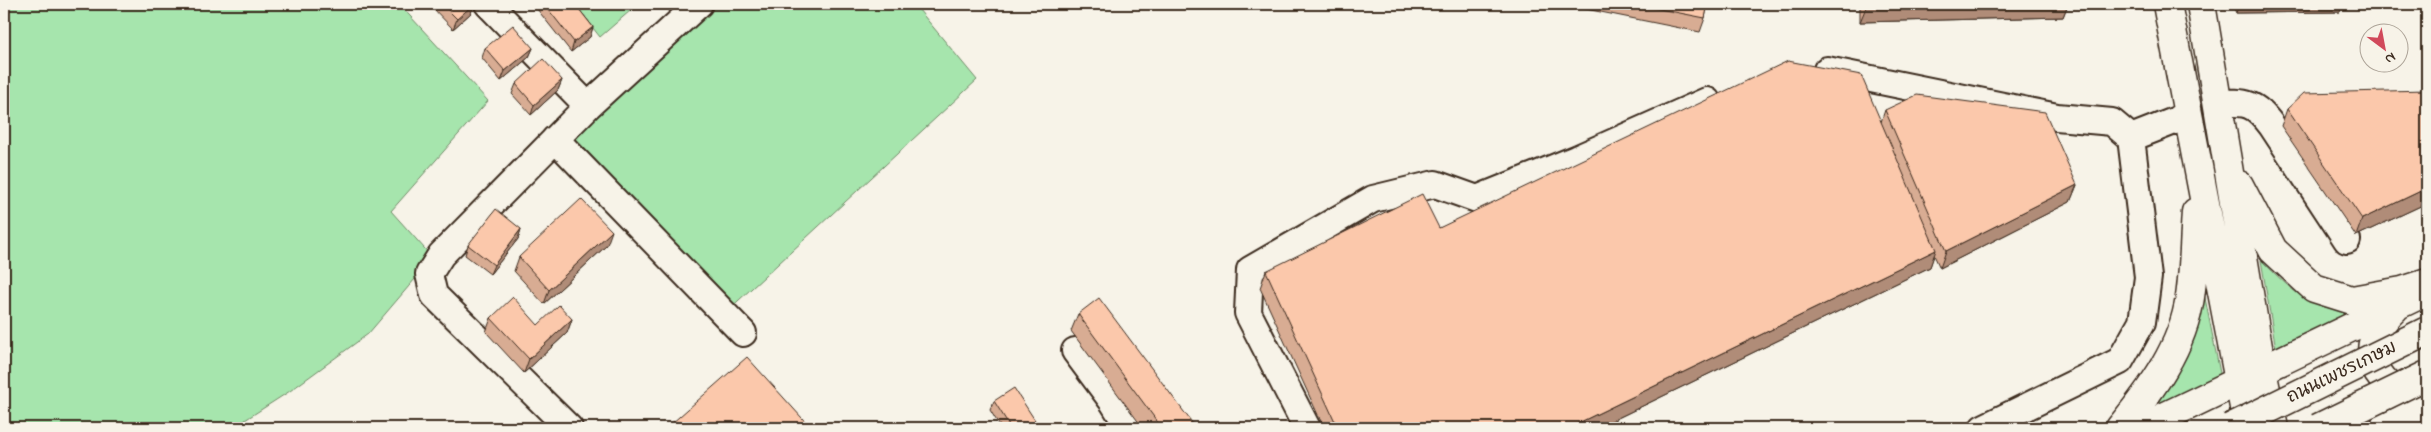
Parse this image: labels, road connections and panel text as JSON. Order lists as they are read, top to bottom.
{
  "streets": {
    "main road": ["ถนนเพชรเกษม"]
  },
  "north": "bottom right"
}
